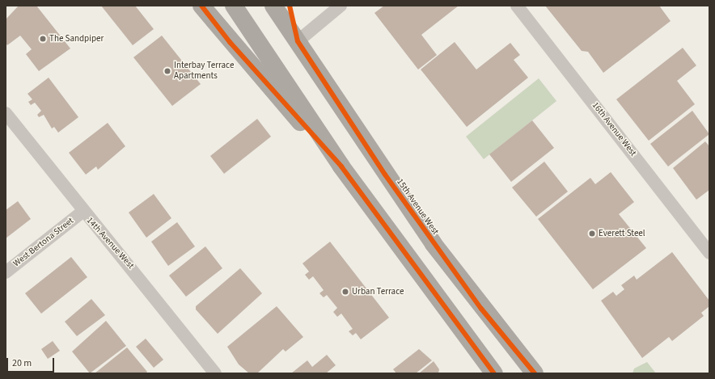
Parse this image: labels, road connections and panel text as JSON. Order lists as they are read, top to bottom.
{
  "streets": {
    "main road": ["15th Avenue West"],
    "street": ["16th Avenue West", "West Bertona Street", "14th Avenue West"]
  },
  "crossings": [
    ["West Bertona Street", "14th Avenue West"]
  ],
  "places": [
    "The Sandpiper",
    "Interbay Terrace Apartments",
    "Everett Steel",
    "Urban Terrace"
  ],
  "scale_bar": "20 m"
}
